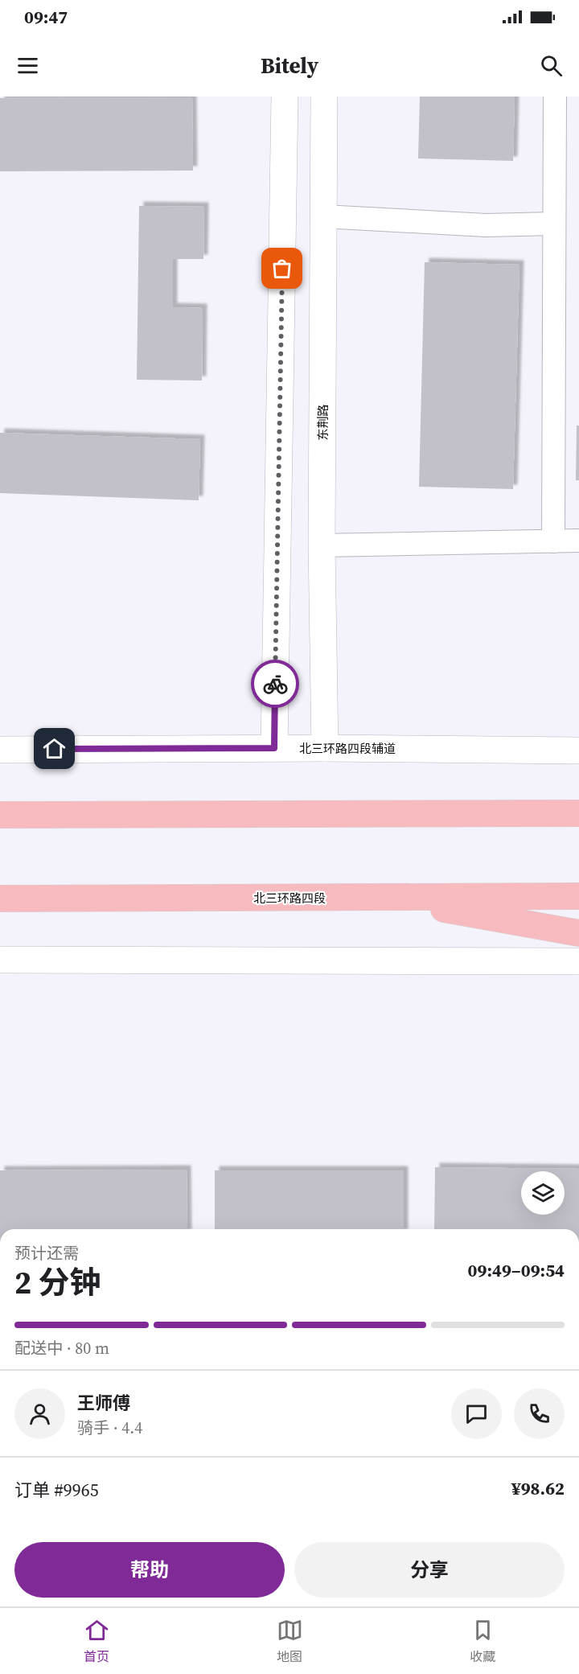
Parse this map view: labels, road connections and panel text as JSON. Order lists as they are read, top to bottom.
{
  "streets": {
    "highway": ["北三环路四段"],
    "street": ["东荆路", "北三环路四段辅道"]
  },
  "crossings": [
    ["东荆路", "北三环路四段辅道"]
  ],
  "page": {
    "status": "09:47",
    "header": "Bitely",
    "heading": ["2 分钟", "预计还需", "09:49–09:54"],
    "panel": [
      "王师傅",
      "骑手 · 4.4",
      "订单 #9965",
      "¥98.62"
    ],
    "bar": "配送中 · 80 m",
    "buttons": ["帮助", "分享"],
    "tabs": ["首页", "地图", "收藏"]
  }
}
